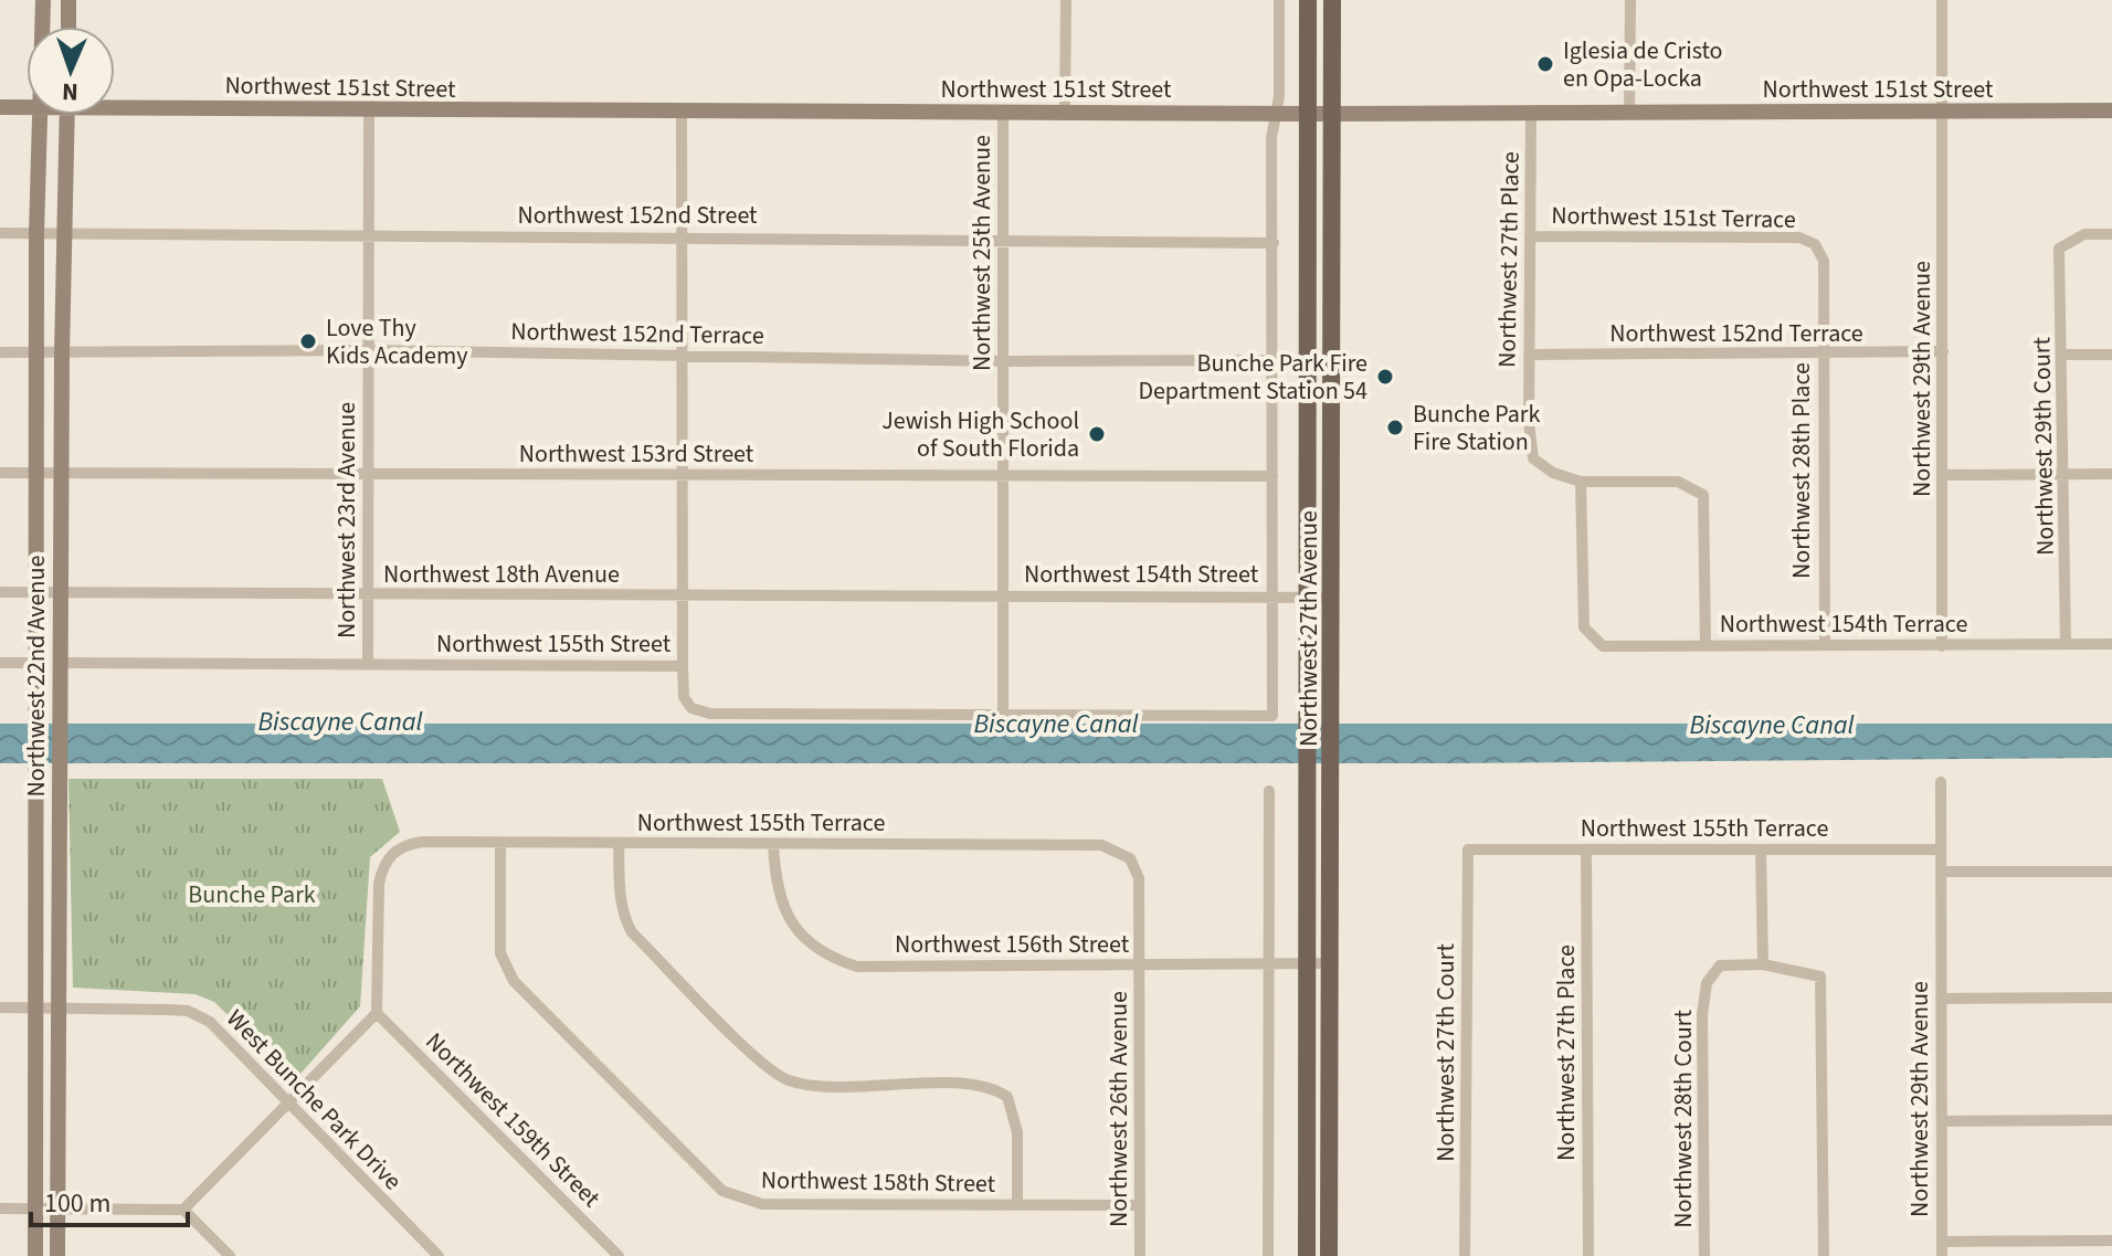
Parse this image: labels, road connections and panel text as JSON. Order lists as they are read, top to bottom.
{
  "streets": {
    "main road": ["Northwest 151st Street", "Northwest 27th Avenue", "Northwest 22nd Avenue"],
    "street": [
      "Northwest 152nd Street",
      "Northwest 151st Terrace",
      "Northwest 25th Avenue",
      "Northwest 27th Place",
      "Northwest 152nd Terrace",
      "Northwest 29th Avenue",
      "Northwest 29th Court",
      "Northwest 153rd Street",
      "Northwest 28th Place",
      "Northwest 23rd Avenue",
      "Northwest 18th Avenue",
      "Northwest 154th Street",
      "Northwest 154th Terrace",
      "Northwest 155th Street",
      "Northwest 155th Terrace",
      "Northwest 156th Street",
      "Northwest 27th Court",
      "West Bunche Park Drive",
      "Northwest 26th Avenue",
      "Northwest 159th Street",
      "Northwest 28th Court",
      "Northwest 158th Street"
    ]
  },
  "crossings": [
    ["Northwest 151st Street", "Northwest 25th Avenue"],
    ["Northwest 151st Street", "Northwest 27th Place"],
    ["Northwest 151st Street", "Northwest 29th Avenue"],
    ["Northwest 151st Street", "Northwest 23rd Avenue"],
    ["Northwest 151st Street", "Northwest 27th Avenue"],
    ["Northwest 152nd Street", "Northwest 25th Avenue"],
    ["Northwest 152nd Street", "Northwest 23rd Avenue"],
    ["Northwest 152nd Street", "Northwest 27th Avenue"],
    ["Northwest 152nd Street", "Northwest 22nd Avenue"],
    ["Northwest 151st Terrace", "Northwest 27th Place"],
    ["Northwest 151st Terrace", "Northwest 28th Place"],
    ["Northwest 25th Avenue", "Northwest 152nd Terrace"],
    ["Northwest 25th Avenue", "Northwest 153rd Street"],
    ["Northwest 25th Avenue", "Northwest 18th Avenue"],
    ["Northwest 25th Avenue", "Northwest 154th Street"],
    ["Northwest 25th Avenue", "Northwest 155th Street"],
    ["Northwest 27th Place", "Northwest 152nd Terrace"],
    ["Northwest 27th Place", "Northwest 154th Terrace"],
    ["Northwest 27th Place", "Northwest 155th Terrace"],
    ["Northwest 152nd Terrace", "Northwest 29th Avenue"],
    ["Northwest 152nd Terrace", "Northwest 28th Place"],
    ["Northwest 152nd Terrace", "Northwest 23rd Avenue"],
    ["Northwest 152nd Terrace", "Northwest 27th Avenue"],
    ["Northwest 152nd Terrace", "Northwest 22nd Avenue"],
    ["Northwest 29th Avenue", "Northwest 154th Terrace"],
    ["Northwest 29th Avenue", "Northwest 155th Terrace"],
    ["Northwest 29th Court", "Northwest 154th Terrace"],
    ["Northwest 153rd Street", "Northwest 23rd Avenue"],
    ["Northwest 153rd Street", "Northwest 27th Avenue"],
    ["Northwest 153rd Street", "Northwest 22nd Avenue"],
    ["Northwest 28th Place", "Northwest 154th Terrace"],
    ["Northwest 23rd Avenue", "Northwest 18th Avenue"],
    ["Northwest 23rd Avenue", "Northwest 155th Street"],
    ["Northwest 18th Avenue", "Northwest 154th Street"],
    ["Northwest 18th Avenue", "Northwest 22nd Avenue"],
    ["Northwest 154th Street", "Northwest 27th Avenue"],
    ["Northwest 27th Avenue", "Northwest 155th Street"],
    ["Northwest 27th Avenue", "Northwest 156th Street"],
    ["Northwest 155th Street", "Northwest 22nd Avenue"],
    ["Northwest 22nd Avenue", "West Bunche Park Drive"],
    ["Northwest 155th Terrace", "Northwest 156th Street"],
    ["Northwest 155th Terrace", "Northwest 27th Court"],
    ["Northwest 155th Terrace", "Northwest 26th Avenue"],
    ["Northwest 155th Terrace", "Northwest 159th Street"],
    ["Northwest 155th Terrace", "Northwest 158th Street"],
    ["Northwest 156th Street", "Northwest 26th Avenue"],
    ["Northwest 26th Avenue", "Northwest 158th Street"]
  ],
  "water": ["Biscayne Canal"],
  "parks": ["Bunche Park"],
  "places": [
    "Iglesia de Cristo en Opa-Locka",
    "Love Thy Kids Academy",
    "Bunche Park Fire Department Station 54",
    "Bunche Park Fire Station",
    "Jewish High School of South Florida"
  ],
  "scale_bar": "100 m",
  "north": "bottom"
}
